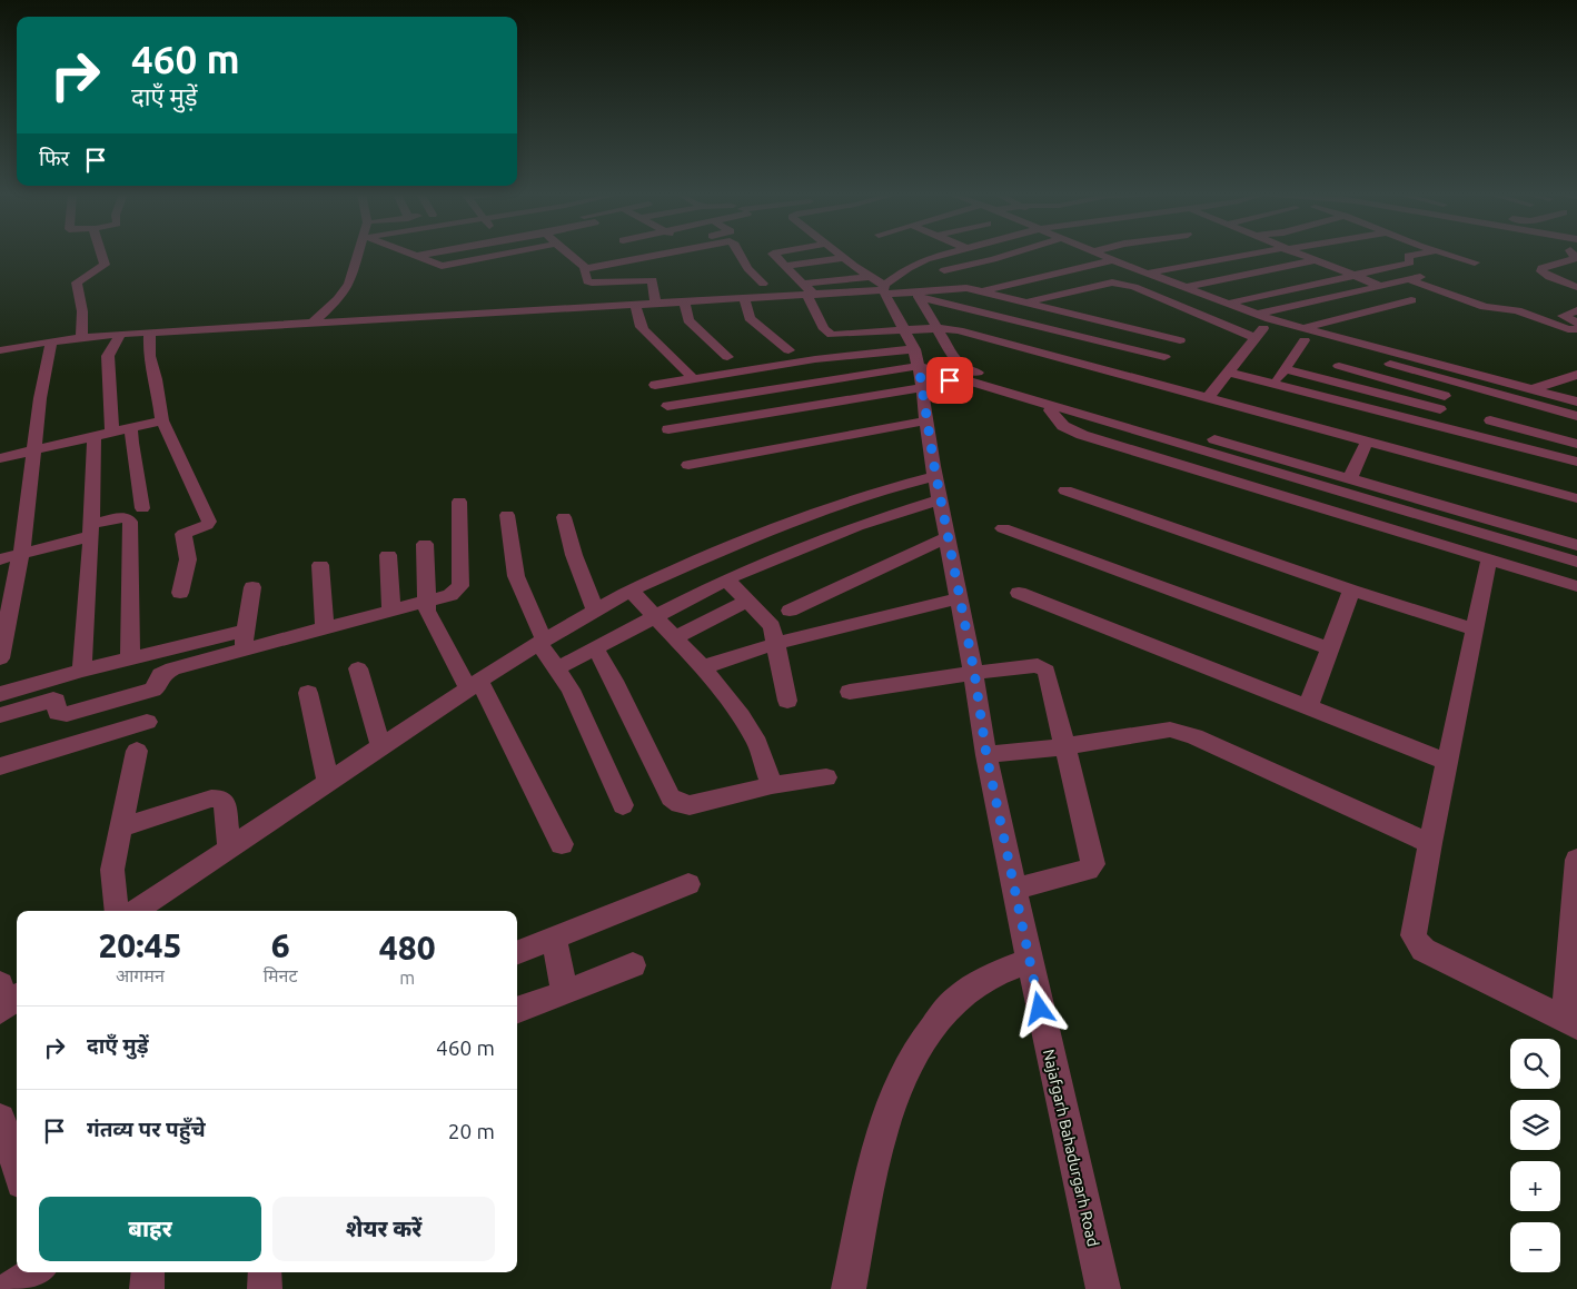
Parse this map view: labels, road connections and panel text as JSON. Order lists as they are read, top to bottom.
{
  "streets": {
    "street": ["Najafgarh Bahadurgarh Road"]
  },
  "page": {
    "turn": ["460 m", "दाएँ मुड़ें"],
    "then": "फिर",
    "eta": [
      "20:45",
      "आगमन",
      "6",
      "मिनट",
      "480",
      "m"
    ],
    "list": [
      {
        "name": "दाएँ मुड़ें",
        "value": "460 m"
      },
      {
        "name": "गंतव्य पर पहुँचे",
        "value": "20 m"
      }
    ],
    "map_buttons": ["+", "−"],
    "buttons": ["बाहर", "शेयर करें"]
  }
}
